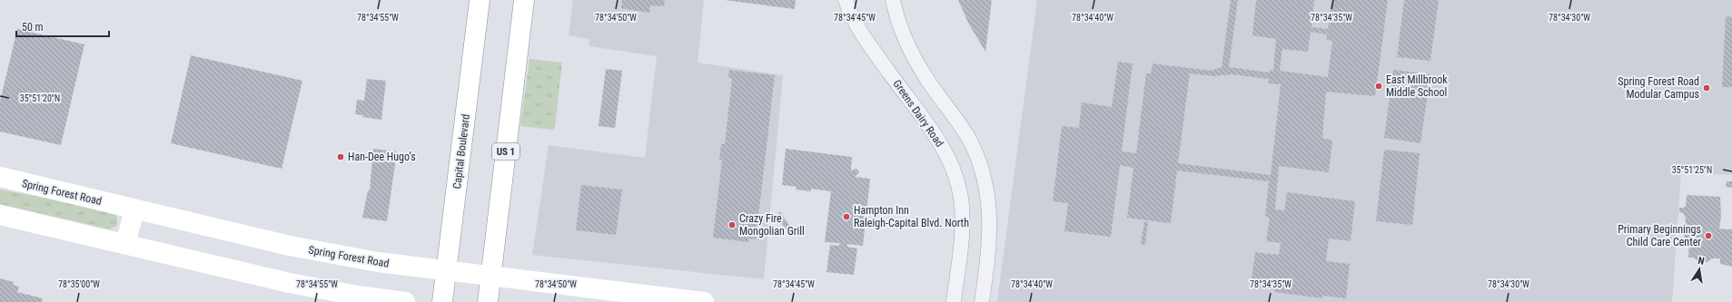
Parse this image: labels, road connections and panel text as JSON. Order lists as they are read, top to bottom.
{
  "streets": {
    "main road": ["Capital Boulevard", "US 1", "Spring Forest Road"],
    "street": ["Greens Dairy Road"]
  },
  "crossings": [
    ["Capital Boulevard", "Spring Forest Road"],
    ["US 1", "Spring Forest Road"]
  ],
  "places": [
    "East Millbrook Middle School",
    "Spring Forest Road Modular Campus",
    "Han-Dee Hugo’s",
    "Hampton Inn Raleigh-Capital Blvd. North",
    "Crazy Fire Mongolian Grill",
    "Primary Beginnings Child Care Center"
  ],
  "scale_bar": "50 m",
  "north": "top",
  "coordinates": [
    "78°34'55\"W",
    "78°34'50\"W",
    "78°34'45\"W",
    "78°34'40\"W",
    "78°34'35\"W",
    "78°34'30\"W",
    "35°51'20\"N",
    "35°51'25\"N",
    "78°35'00\"W"
  ]
}
